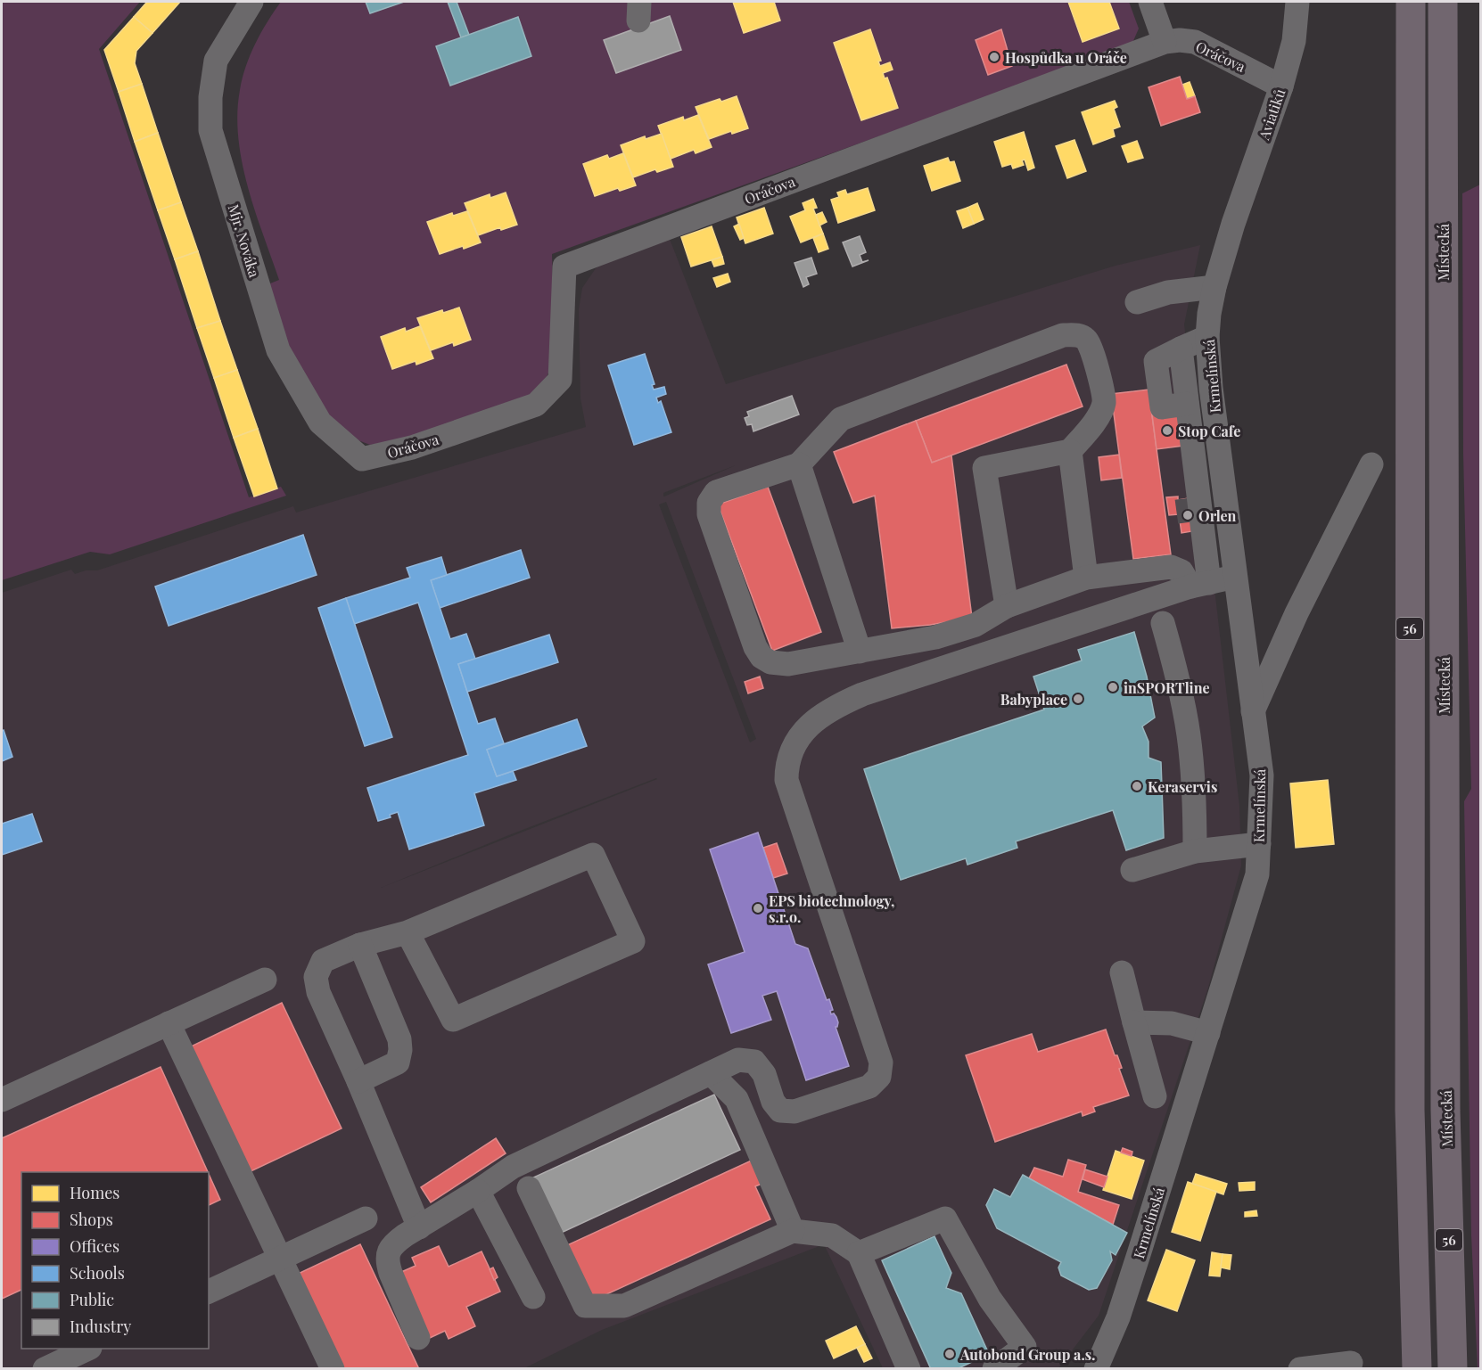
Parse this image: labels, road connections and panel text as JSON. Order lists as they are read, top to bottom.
{
  "streets": {
    "highway": ["Místecká", "56"],
    "street": [
      "Oráčova",
      "Aviatiků",
      "Mjr. Nováka",
      "Krmelínská"
    ]
  },
  "crossings": [
    ["Oráčova", "Aviatiků"],
    ["Oráčova", "Mjr. Nováka"],
    ["Aviatiků", "Krmelínská"]
  ],
  "places": [
    "Hospůdka u Oráče",
    "Stop Cafe",
    "Orlen",
    "inSPORTline",
    "Babyplace",
    "Keraservis",
    "EPS biotechnology, s.r.o.",
    "Autobond Group a.s."
  ],
  "legend": [
    "Homes",
    "Shops",
    "Offices",
    "Schools",
    "Public",
    "Industry"
  ]
}
